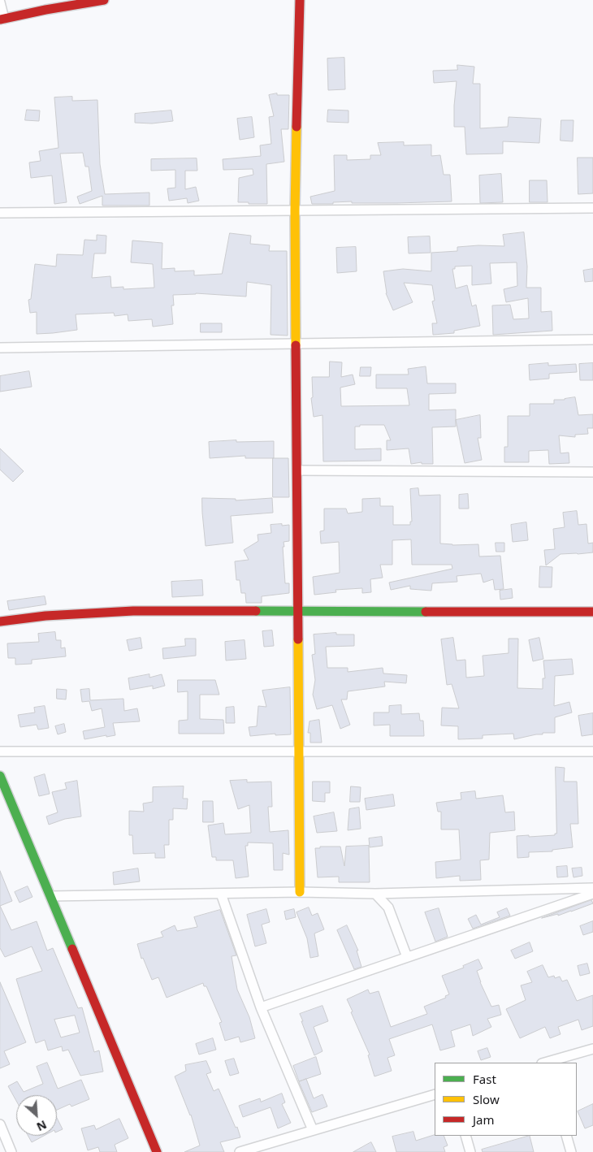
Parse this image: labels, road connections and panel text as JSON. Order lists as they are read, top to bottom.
{
  "legend": ["Fast", "Slow", "Jam"],
  "north": "bottom right"
}
